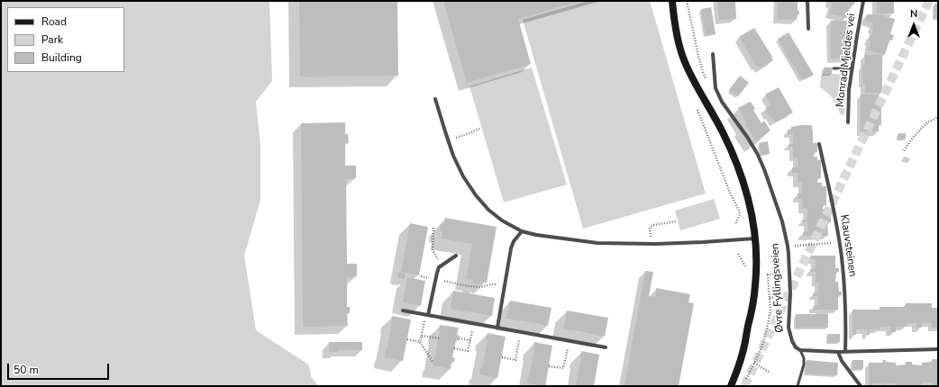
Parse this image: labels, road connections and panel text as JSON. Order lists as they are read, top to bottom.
{
  "streets": {
    "main road": ["Øvre Fyllingsveien"],
    "street": ["Monrad Mjeldes vei", "Klauvsteinen"]
  },
  "legend": ["Road", "Park", "Building"],
  "scale_bar": "50 m",
  "north": "top"
}
